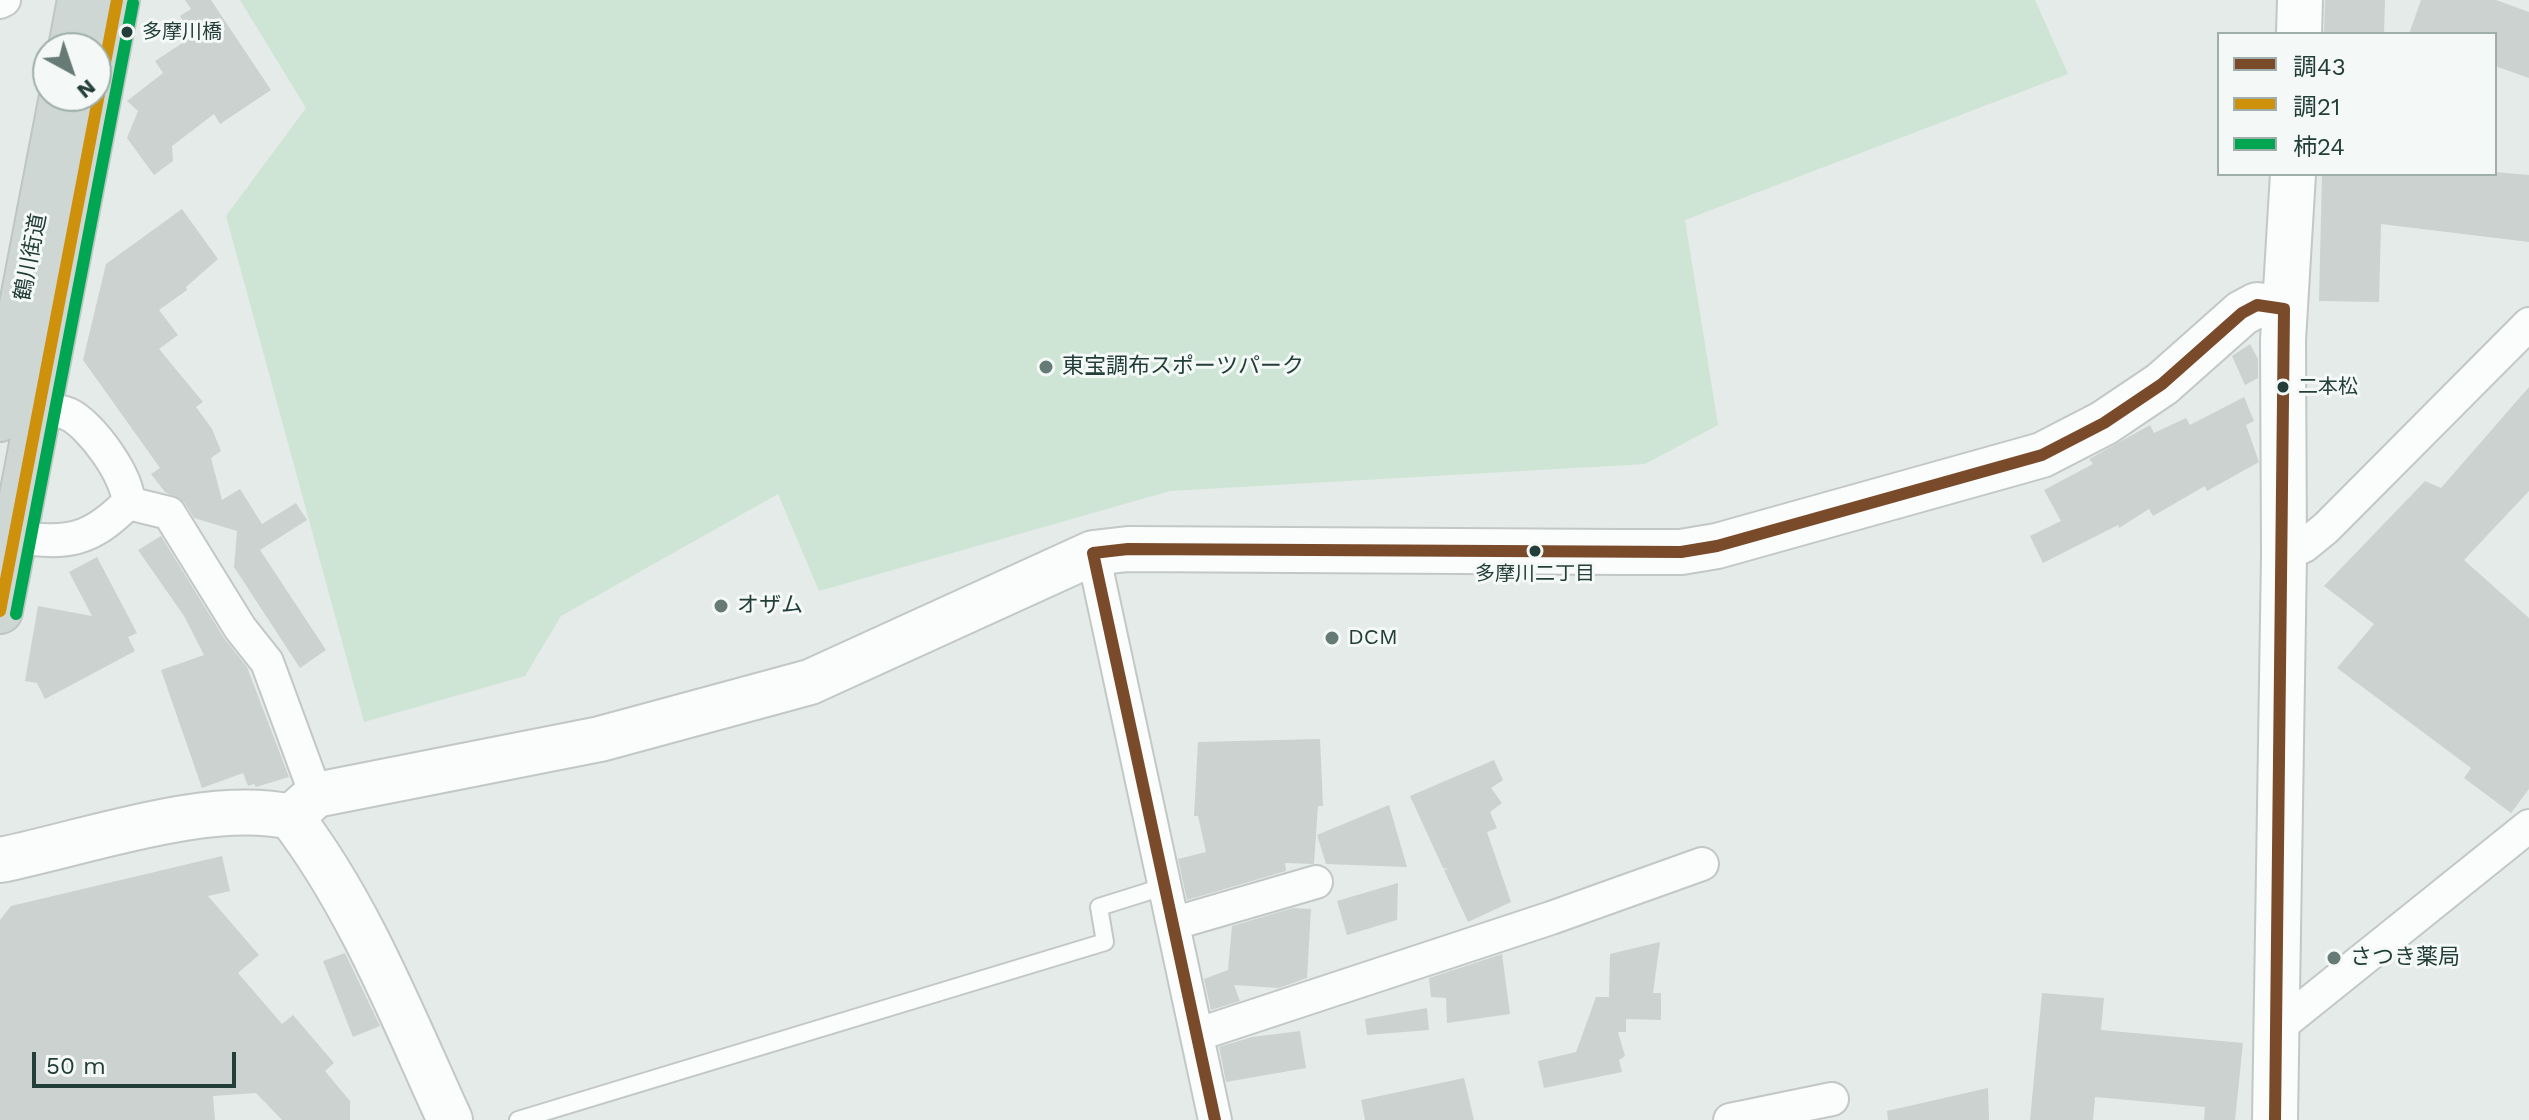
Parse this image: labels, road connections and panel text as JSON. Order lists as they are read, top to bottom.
{
  "streets": {
    "main road": ["鶴川街道"]
  },
  "places": [
    "多摩川橋",
    "東宝調布スポーツパーク",
    "二本松",
    "多摩川二丁目",
    "オザム",
    "DCM",
    "さつき薬局"
  ],
  "lines": ["transit line 調21", "transit line 柿24", "transit line 調43"],
  "legend": ["調43", "調21", "柿24"],
  "scale_bar": "50 m",
  "north": "bottom right"
}
